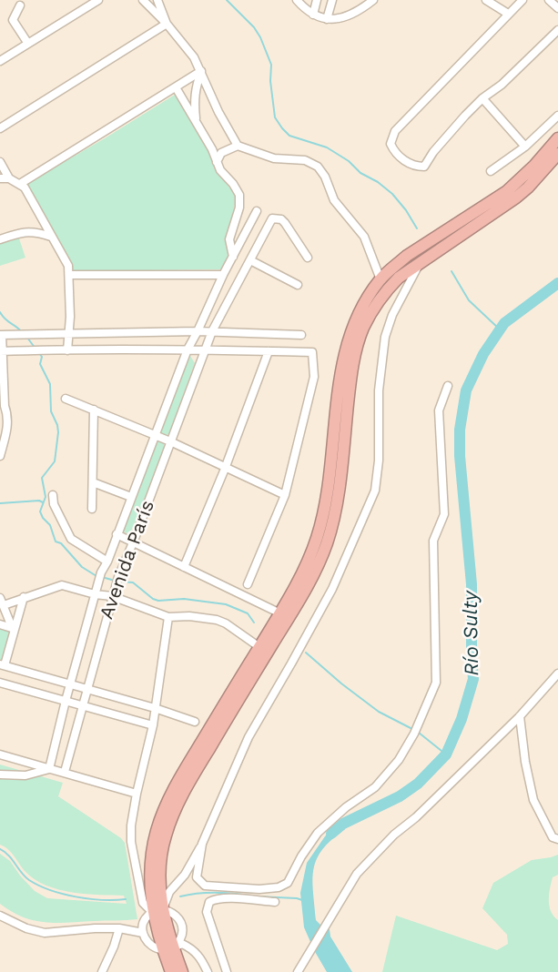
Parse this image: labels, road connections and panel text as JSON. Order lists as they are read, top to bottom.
{
  "streets": {
    "street": ["Avenida París"]
  },
  "water": ["Río Sulty"]
}
